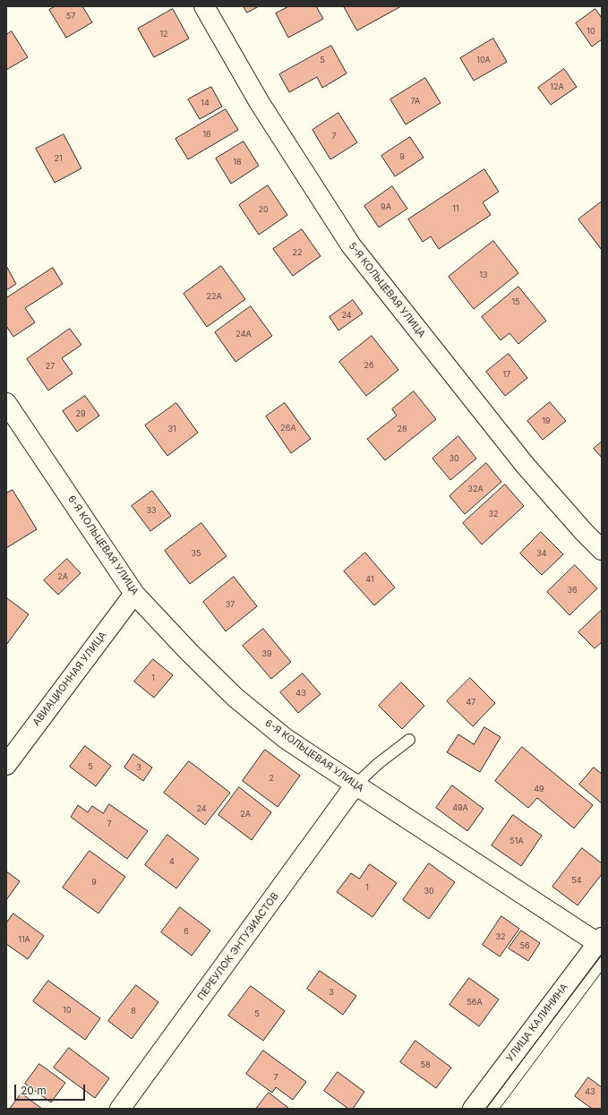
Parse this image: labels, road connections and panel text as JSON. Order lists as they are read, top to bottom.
{
  "streets": {
    "street": [
      "5-Я КОЛЬЦЕВАЯ УЛИЦА",
      "6-Я КОЛЬЦЕВАЯ УЛИЦА",
      "АВИАЦИОННАЯ УЛИЦА",
      "ПЕРЕУЛОК ЭНТУЗИАСТОВ",
      "УЛИЦА КАЛИНИНА"
    ]
  },
  "crossings": [
    ["6-Я КОЛЬЦЕВАЯ УЛИЦА", "АВИАЦИОННАЯ УЛИЦА"],
    ["6-Я КОЛЬЦЕВАЯ УЛИЦА", "ПЕРЕУЛОК ЭНТУЗИАСТОВ"],
    ["6-Я КОЛЬЦЕВАЯ УЛИЦА", "УЛИЦА КАЛИНИНА"]
  ],
  "house_numbers": [
    "57",
    "10",
    "12",
    "5",
    "10А",
    "12А",
    "7А",
    "14",
    "16",
    "7",
    "9",
    "21",
    "18",
    "9А",
    "11",
    "20",
    "22",
    "13",
    "22А",
    "15",
    "24",
    "24А",
    "26",
    "27",
    "17",
    "29",
    "19",
    "26А",
    "31",
    "28",
    "30",
    "32А",
    "33",
    "32",
    "35",
    "34",
    "2А",
    "41",
    "36",
    "37",
    "39",
    "1",
    "43",
    "47",
    "5",
    "3",
    "2",
    "49",
    "49А",
    "24",
    "2А",
    "7",
    "51А",
    "4",
    "54",
    "9",
    "1",
    "30",
    "6",
    "32",
    "11А",
    "56",
    "3",
    "56А",
    "10",
    "8",
    "5",
    "58",
    "7",
    "43"
  ],
  "scale_bar": "20 m"
}
